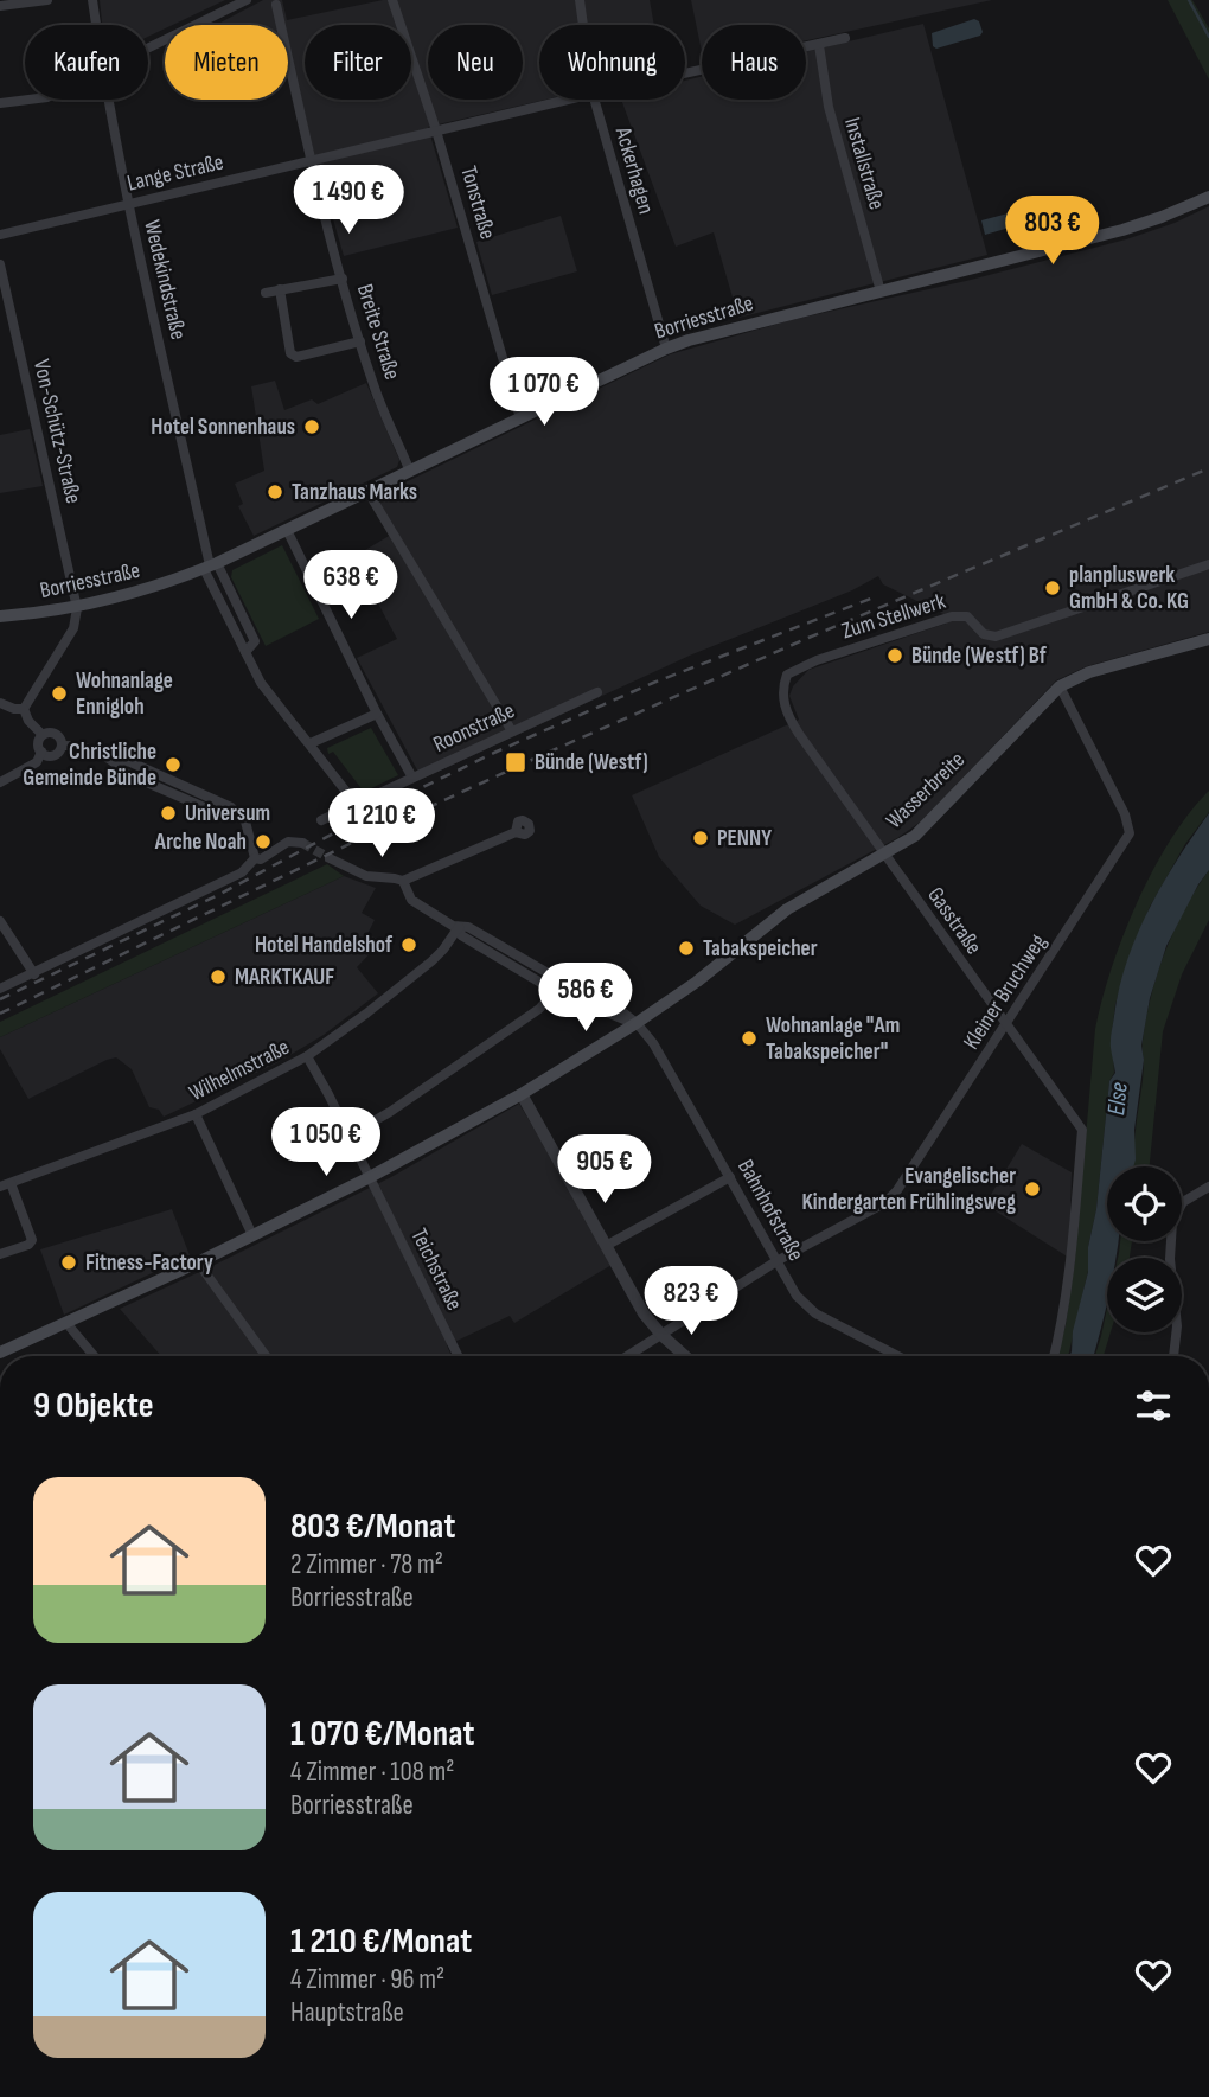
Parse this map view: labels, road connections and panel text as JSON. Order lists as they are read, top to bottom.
{
  "streets": {
    "main road": ["Borriesstraße", "Wasserbreite"],
    "street": [
      "Installstraße",
      "Ackerhagen",
      "Lange Straße",
      "Tonstraße",
      "Wedekindstraße",
      "Breite Straße",
      "Von-Schütz-Straße",
      "Zum Stellwerk",
      "Roonstraße",
      "Gasstraße",
      "Kleiner Bruchweg",
      "Wilhelmstraße",
      "Bahnhofstraße",
      "Teichstraße"
    ]
  },
  "crossings": [
    ["Installstraße", "Lange Straße"],
    ["Installstraße", "Borriesstraße"],
    ["Ackerhagen", "Borriesstraße"],
    ["Lange Straße", "Tonstraße"],
    ["Lange Straße", "Wedekindstraße"],
    ["Lange Straße", "Breite Straße"],
    ["Tonstraße", "Borriesstraße"],
    ["Wedekindstraße", "Borriesstraße"],
    ["Borriesstraße", "Breite Straße"],
    ["Borriesstraße", "Von-Schütz-Straße"],
    ["Zum Stellwerk", "Wasserbreite"],
    ["Zum Stellwerk", "Gasstraße"],
    ["Wasserbreite", "Gasstraße"],
    ["Wasserbreite", "Kleiner Bruchweg"],
    ["Wasserbreite", "Bahnhofstraße"],
    ["Wasserbreite", "Teichstraße"],
    ["Gasstraße", "Kleiner Bruchweg"],
    ["Kleiner Bruchweg", "Bahnhofstraße"],
    ["Wilhelmstraße", "Bahnhofstraße"],
    ["Wilhelmstraße", "Teichstraße"]
  ],
  "water": ["Else"],
  "places": {
    "other": [
      "Hotel Sonnenhaus",
      "Tanzhaus Marks",
      "planpluswerk GmbH & Co. KG",
      "Bünde (Westf) Bf",
      "Wohnanlage Ennigloh",
      "Christliche Gemeinde Bünde",
      "Universum",
      "PENNY",
      "Arche Noah",
      "Hotel Handelshof",
      "Tabakspeicher",
      "MARKTKAUF",
      "Wohnanlage \"Am Tabakspeicher\"",
      "Evangelischer Kindergarten Frühlingsweg",
      "Fitness-Factory"
    ],
    "transit": ["Bünde (Westf)"]
  },
  "page": {
    "chip": [
      "Kaufen",
      "Mieten",
      "Filter",
      "Neu",
      "Wohnung",
      "Haus"
    ],
    "price": [
      "1 490 €",
      "803 €",
      "1 070 €",
      "638 €",
      "1 210 €",
      "586 €",
      "1 050 €",
      "905 €",
      "823 €"
    ],
    "heading": "9 Objekte",
    "list": [
      {
        "name": "803 €/Monat",
        "note": "2 Zimmer · 78 m² · Borriesstraße"
      },
      {
        "name": "1 070 €/Monat",
        "note": "4 Zimmer · 108 m² · Borriesstraße"
      },
      {
        "name": "1 210 €/Monat",
        "note": "4 Zimmer · 96 m² · Hauptstraße"
      }
    ]
  }
}
